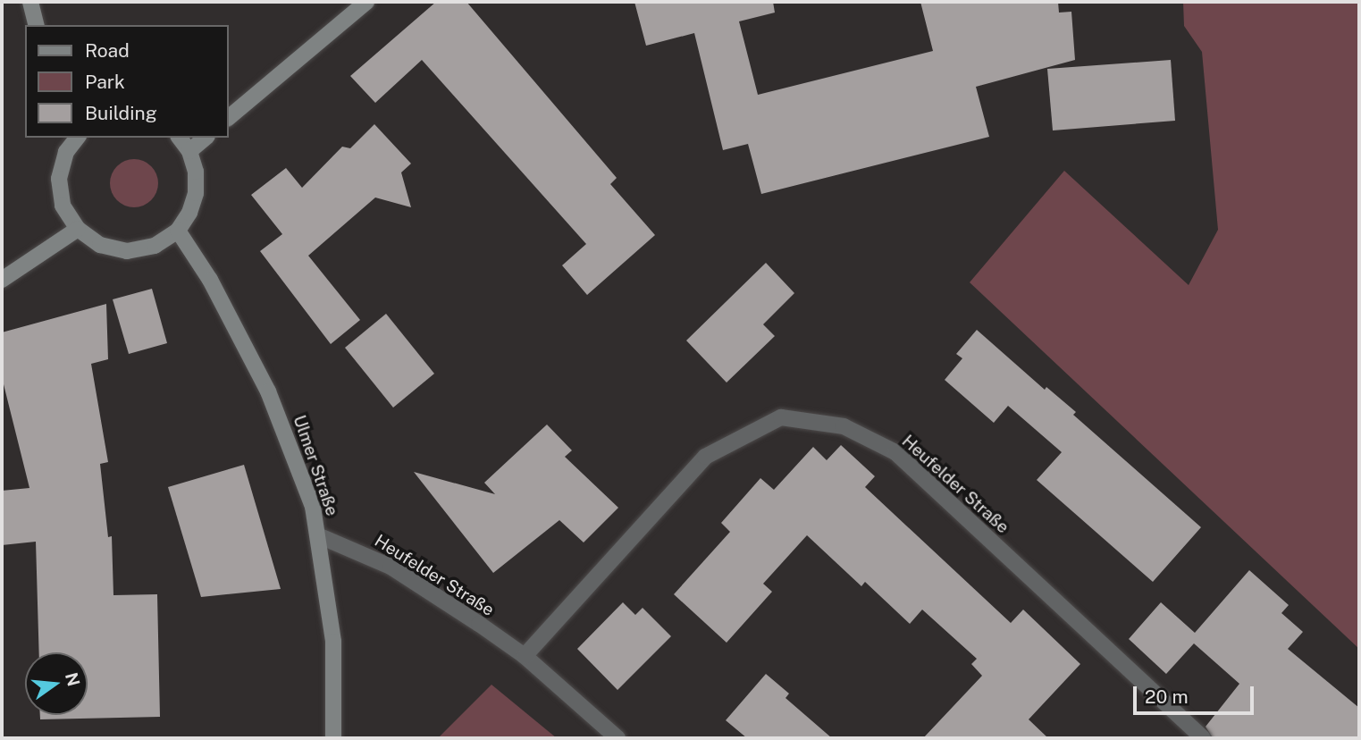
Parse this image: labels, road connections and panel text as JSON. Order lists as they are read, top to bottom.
{
  "streets": {
    "street": ["Ulmer Straße", "Heufelder Straße"]
  },
  "crossings": [
    ["Ulmer Straße", "Heufelder Straße"]
  ],
  "legend": ["Road", "Park", "Building"],
  "scale_bar": "20 m",
  "north": "right"
}
